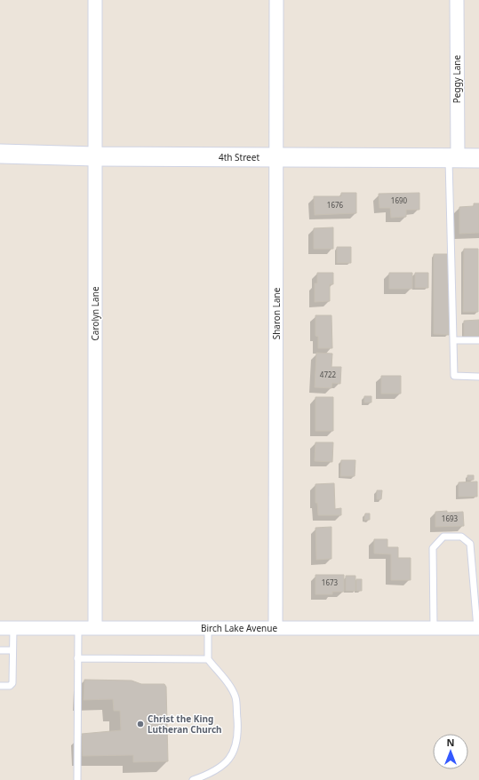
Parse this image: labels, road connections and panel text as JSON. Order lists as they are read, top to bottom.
{
  "streets": {
    "street": [
      "Peggy Lane",
      "4th Street",
      "Carolyn Lane",
      "Sharon Lane",
      "Birch Lake Avenue"
    ]
  },
  "crossings": [
    ["Peggy Lane", "4th Street"],
    ["4th Street", "Carolyn Lane"],
    ["4th Street", "Sharon Lane"],
    ["Carolyn Lane", "Birch Lake Avenue"],
    ["Sharon Lane", "Birch Lake Avenue"]
  ],
  "places": ["Christ the King Lutheran Church"],
  "house_numbers": [
    "1690",
    "1676",
    "4722",
    "1693",
    "1673"
  ],
  "north": "top"
}
